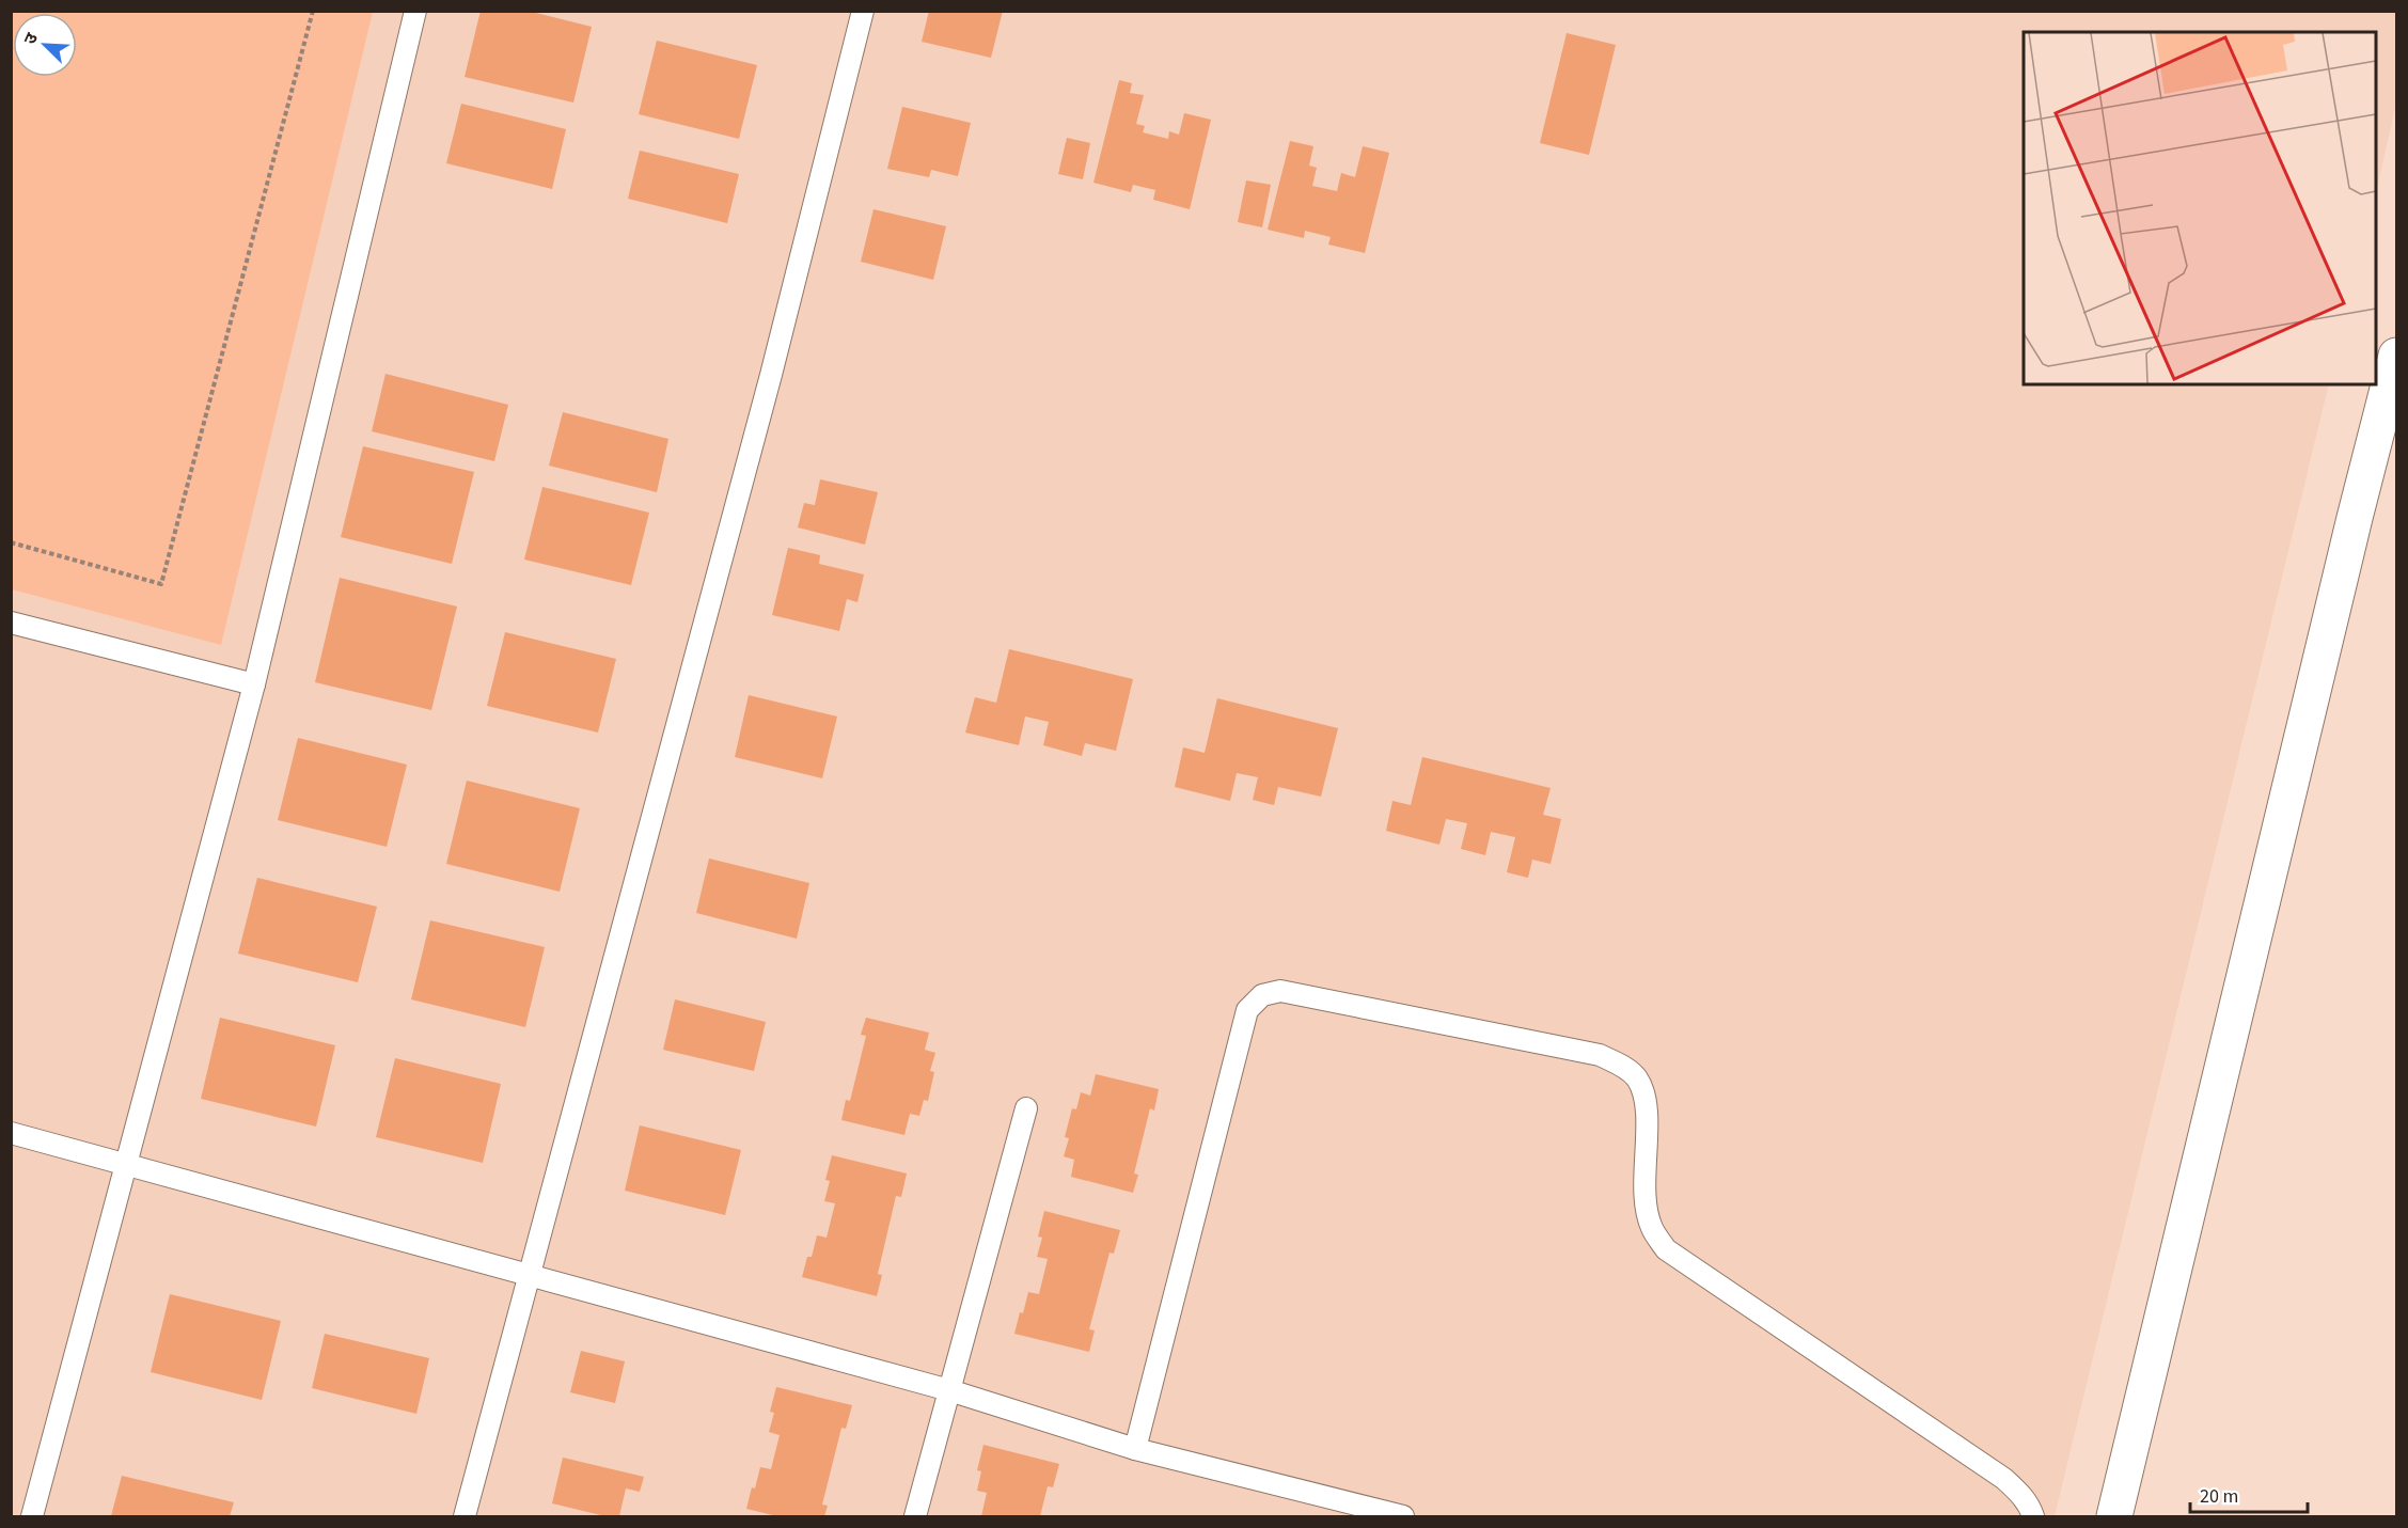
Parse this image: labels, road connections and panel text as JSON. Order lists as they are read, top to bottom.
{
  "scale_bar": "20 m",
  "north": "top left"
}
